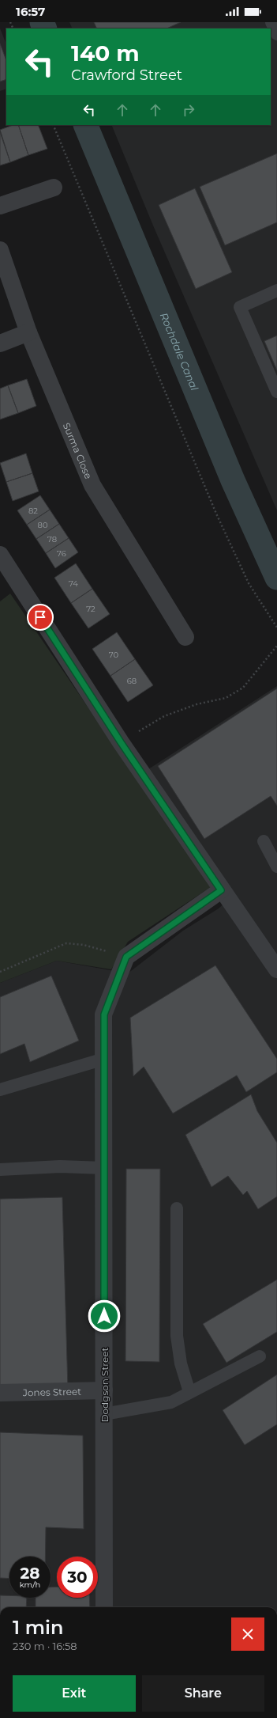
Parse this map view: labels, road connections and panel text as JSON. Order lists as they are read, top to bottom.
{
  "streets": {
    "street": ["Surma Close", "Dodgson Street", "Jones Street"]
  },
  "crossings": [
    ["Dodgson Street", "Jones Street"]
  ],
  "water": ["Rochdale Canal"],
  "house_numbers": [
    "82",
    "80",
    "78",
    "76",
    "74",
    "72",
    "70",
    "68"
  ],
  "page": {
    "status": "16:57",
    "turn": ["140 m", "Crawford Street"],
    "speed": "28 km/h",
    "limit": "30",
    "heading": ["1 min", "230 m · 16:58"],
    "buttons": ["Exit", "Share"]
  }
}
